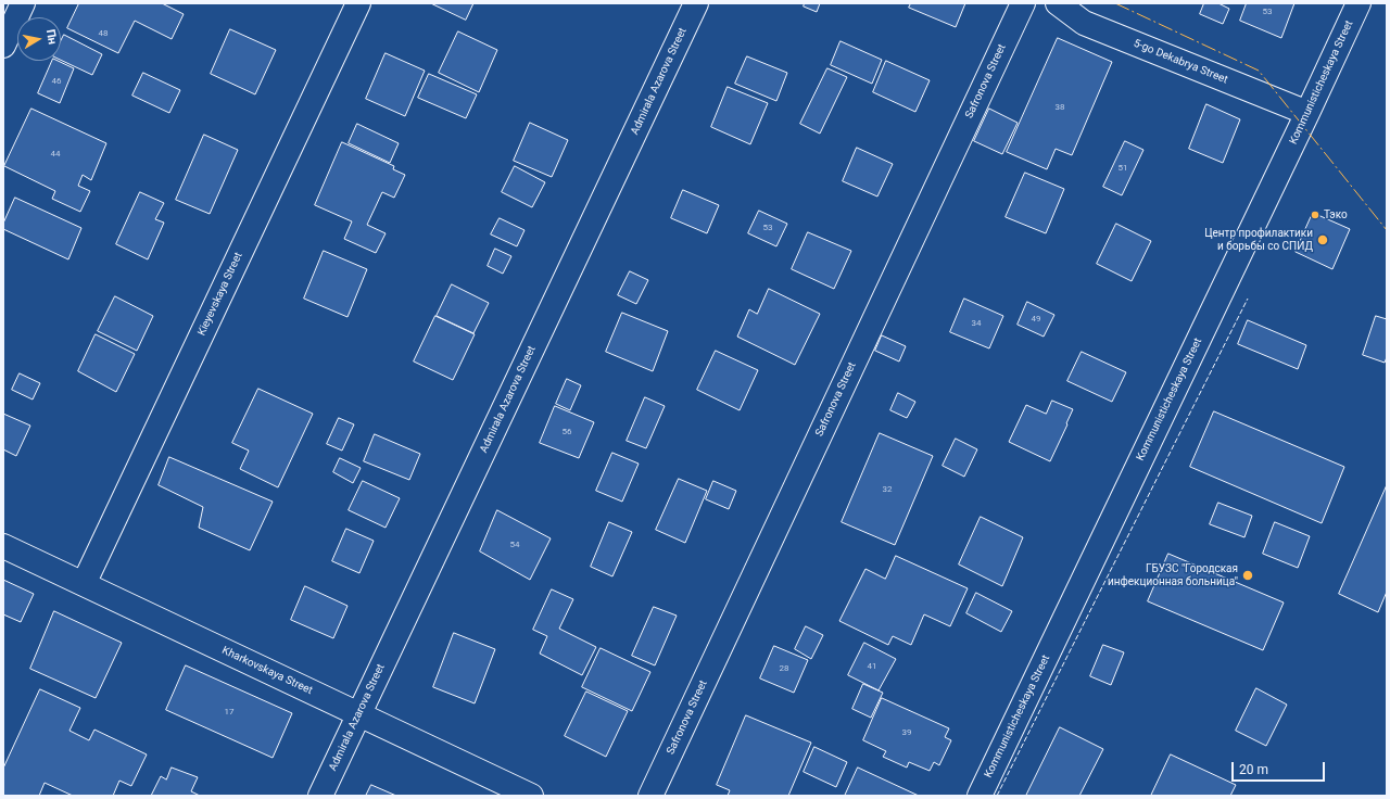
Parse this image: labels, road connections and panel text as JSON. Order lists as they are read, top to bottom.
{
  "streets": {
    "street": [
      "5-go Dekabrya Street",
      "Admirala Azarova Street",
      "Safronova Street",
      "Kommunisticheskaya Street",
      "Kieyevskaya Street",
      "Kharkovskaya Street"
    ]
  },
  "crossings": [
    ["5-go Dekabrya Street", "Kommunisticheskaya Street"],
    ["Admirala Azarova Street", "Kharkovskaya Street"],
    ["Kieyevskaya Street", "Kharkovskaya Street"]
  ],
  "places": ["Тэко", "Центр профилактики и борьбы со СПИД", "ГБУЗС \"Городская инфекционная больница\""],
  "house_numbers": [
    "53",
    "48",
    "46",
    "38",
    "44",
    "51",
    "53",
    "49",
    "34",
    "56",
    "32",
    "54",
    "41",
    "28",
    "17",
    "39"
  ],
  "scale_bar": "20 m",
  "north": "right"
}
